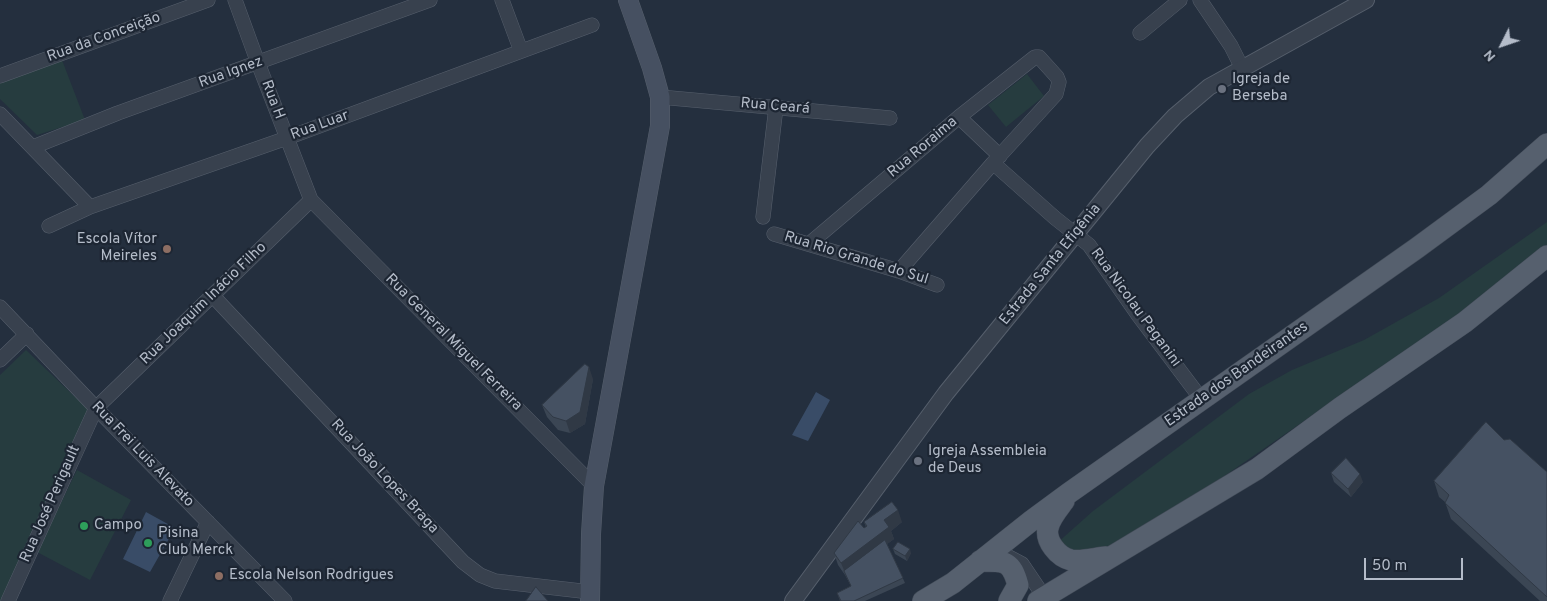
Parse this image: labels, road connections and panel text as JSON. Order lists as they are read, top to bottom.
{
  "streets": {
    "main road": ["Estrada dos Bandeirantes"],
    "street": [
      "Rua da Conceição",
      "Rua Ignez",
      "Rua H",
      "Rua Ceará",
      "Rua Luar",
      "Rua Roraima",
      "Rua Rio Grande do Sul",
      "Estrada Santa Efigênia",
      "Rua Joaquim Inácio Filho",
      "Rua Nicolau Paganini",
      "Rua General Miguel Ferreira",
      "Rua Frei Luis Alevato",
      "Rua João Lopes Braga",
      "Rua José Perigault"
    ]
  },
  "crossings": [
    ["Rua Ignez", "Rua H"],
    ["Rua H", "Rua Luar"],
    ["Rua H", "Rua Joaquim Inácio Filho"],
    ["Rua H", "Rua General Miguel Ferreira"],
    ["Rua Roraima", "Rua Rio Grande do Sul"],
    ["Rua Roraima", "Rua Nicolau Paganini"],
    ["Estrada Santa Efigênia", "Rua Nicolau Paganini"],
    ["Rua Joaquim Inácio Filho", "Rua General Miguel Ferreira"],
    ["Rua Joaquim Inácio Filho", "Rua Frei Luis Alevato"],
    ["Rua Joaquim Inácio Filho", "Rua João Lopes Braga"],
    ["Rua Joaquim Inácio Filho", "Rua José Perigault"],
    ["Rua Nicolau Paganini", "Estrada dos Bandeirantes"],
    ["Rua Frei Luis Alevato", "Rua José Perigault"]
  ],
  "places": [
    "Igreja de Berseba",
    "Escola Vítor Meireles",
    "Igreja Assembleia de Deus",
    "Campo",
    "Pisina Club Merck",
    "Escola Nelson Rodrigues"
  ],
  "scale_bar": "50 m",
  "north": "bottom left"
}
